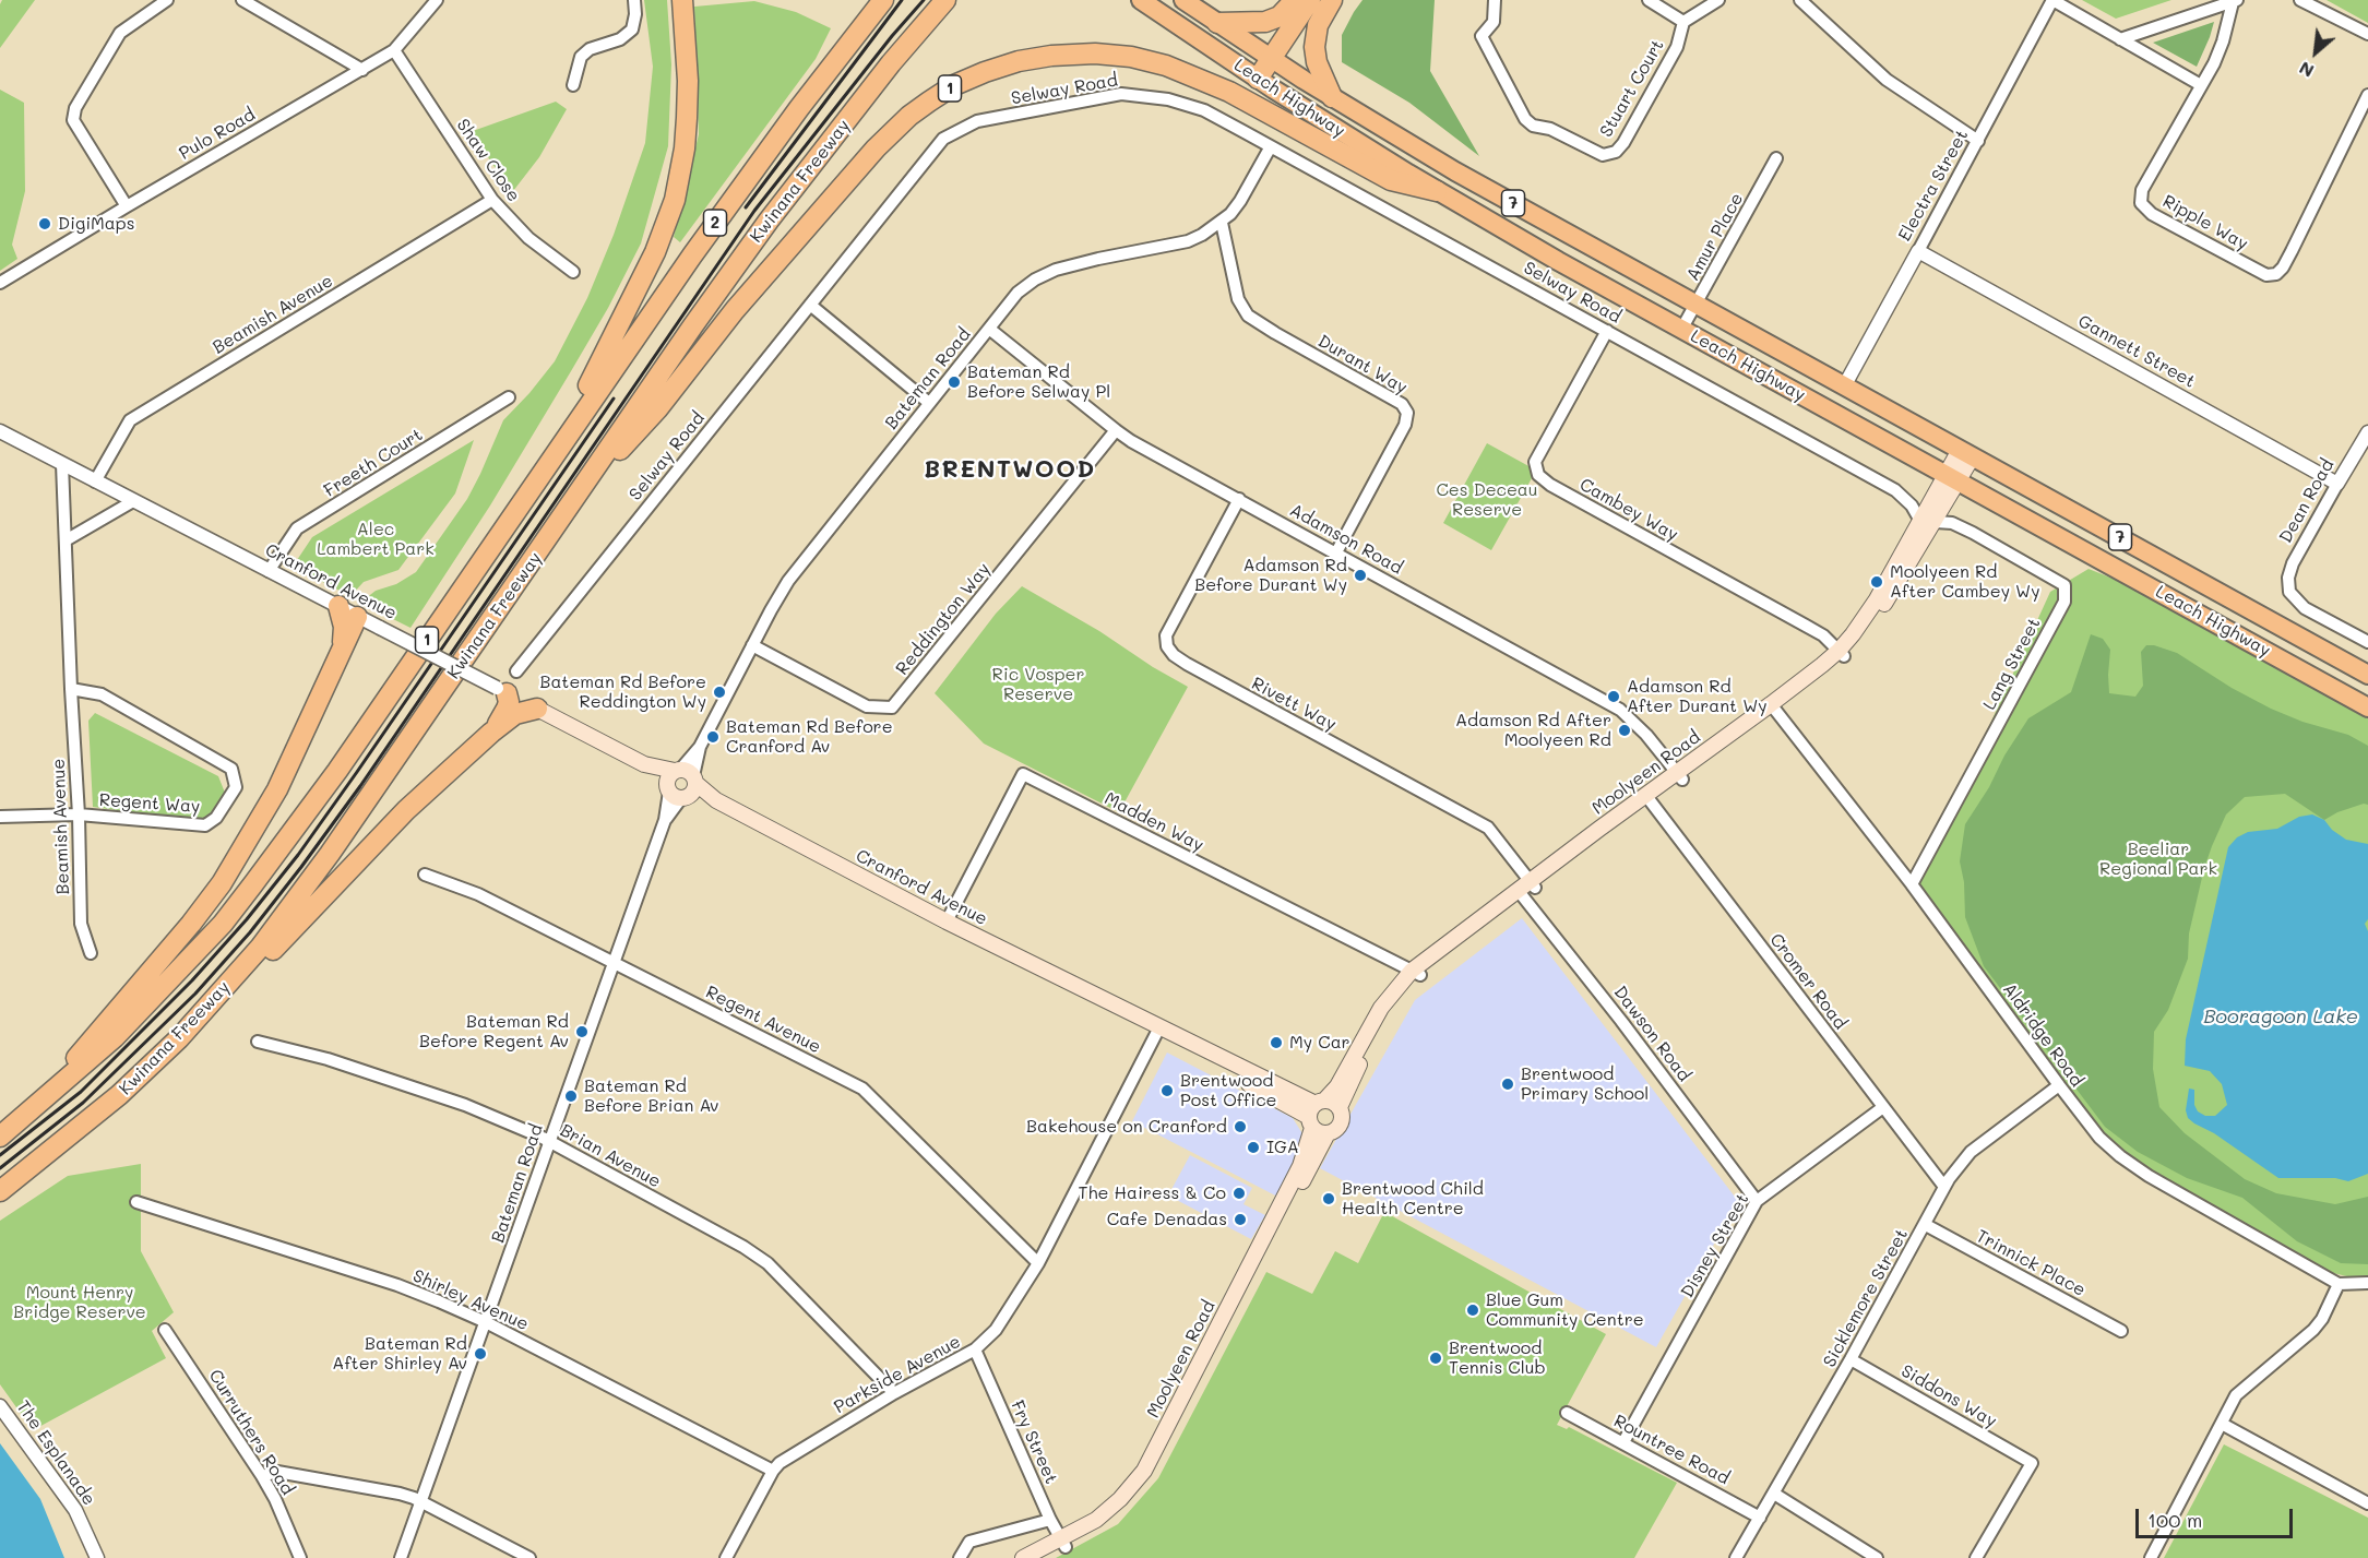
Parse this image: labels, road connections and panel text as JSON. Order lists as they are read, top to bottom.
{
  "streets": {
    "highway": [
      "1",
      "Leach Highway",
      "Kwinana Freeway",
      "7",
      "2"
    ],
    "main road": ["Cranford Avenue", "Moolyeen Road"],
    "street": [
      "Stuart Court",
      "Selway Road",
      "Pulo Road",
      "Shaw Close",
      "Electra Street",
      "Ripple Way",
      "Amur Place",
      "Beamish Avenue",
      "Gannett Street",
      "Durant Way",
      "Bateman Road",
      "Freeth Court",
      "Dean Road",
      "Cambey Way",
      "Adamson Road",
      "Reddington Way",
      "Lang Street",
      "Rivett Way",
      "Regent Way",
      "Madden Way",
      "Cromer Road",
      "Regent Avenue",
      "Dawson Road",
      "Aldridge Road",
      "Brian Avenue",
      "Disney Street",
      "Trinnick Place",
      "Sicklemore Street",
      "Shirley Avenue",
      "Parkside Avenue",
      "Siddons Way",
      "Curruthers Road",
      "Fry Street",
      "Rountree Road",
      "The Esplanade"
    ]
  },
  "crossings": [
    ["1", "Leach Highway"],
    ["1", "Kwinana Freeway"],
    ["1", "2"],
    ["Selway Road", "Bateman Road"],
    ["Selway Road", "Cambey Way"],
    ["Selway Road", "Lang Street"],
    ["Selway Road", "Moolyeen Road"],
    ["Leach Highway", "Electra Street"],
    ["Leach Highway", "Amur Place"],
    ["Leach Highway", "Moolyeen Road"],
    ["Pulo Road", "Shaw Close"],
    ["Shaw Close", "Beamish Avenue"],
    ["Electra Street", "Gannett Street"],
    ["Beamish Avenue", "Cranford Avenue"],
    ["Beamish Avenue", "Regent Way"],
    ["Gannett Street", "Dean Road"],
    ["Durant Way", "Bateman Road"],
    ["Durant Way", "Adamson Road"],
    ["Bateman Road", "Adamson Road"],
    ["Bateman Road", "Cranford Avenue"],
    ["Bateman Road", "Reddington Way"],
    ["Bateman Road", "Regent Avenue"],
    ["Bateman Road", "Brian Avenue"],
    ["Bateman Road", "Shirley Avenue"],
    ["Freeth Court", "Cranford Avenue"],
    ["Cambey Way", "Moolyeen Road"],
    ["Adamson Road", "Reddington Way"],
    ["Adamson Road", "Rivett Way"],
    ["Adamson Road", "Moolyeen Road"],
    ["Cranford Avenue", "Moolyeen Road"],
    ["Cranford Avenue", "Madden Way"],
    ["Cranford Avenue", "Parkside Avenue"],
    ["Lang Street", "Moolyeen Road"],
    ["Lang Street", "Aldridge Road"],
    ["Rivett Way", "Moolyeen Road"],
    ["Rivett Way", "Dawson Road"],
    ["Moolyeen Road", "Madden Way"],
    ["Moolyeen Road", "Cromer Road"],
    ["Moolyeen Road", "Dawson Road"],
    ["Moolyeen Road", "Aldridge Road"],
    ["Moolyeen Road", "Fry Street"],
    ["Cromer Road", "Disney Street"],
    ["Cromer Road", "Sicklemore Street"],
    ["Regent Avenue", "Parkside Avenue"],
    ["Dawson Road", "Disney Street"],
    ["Aldridge Road", "Sicklemore Street"],
    ["Brian Avenue", "Parkside Avenue"],
    ["Disney Street", "Rountree Road"],
    ["Trinnick Place", "Sicklemore Street"],
    ["Sicklemore Street", "Siddons Way"],
    ["Sicklemore Street", "Rountree Road"],
    ["Shirley Avenue", "Parkside Avenue"],
    ["Parkside Avenue", "Fry Street"]
  ],
  "districts": ["BRENTWOOD"],
  "water": ["Booragoon Lake"],
  "parks": [
    "Ces Deceau Reserve",
    "Alec Lambert Park",
    "Ric Vosper Reserve",
    "Beeliar Regional Park",
    "Mount Henry Bridge Reserve"
  ],
  "places": [
    "DigiMaps",
    "Bateman Rd Before Selway Pl",
    "Adamson Rd Before Durant Wy",
    "Moolyeen Rd After Cambey Wy",
    "Bateman Rd Before Reddington Wy",
    "Adamson Rd After Durant Wy",
    "Adamson Rd After Moolyeen Rd",
    "Bateman Rd Before Cranford Av",
    "Bateman Rd Before Regent Av",
    "My Car",
    "Brentwood Primary School",
    "Brentwood Post Office",
    "Bateman Rd Before Brian Av",
    "Bakehouse on Cranford",
    "IGA",
    "The Hairess & Co",
    "Brentwood Child Health Centre",
    "Cafe Denadas",
    "Blue Gum Community Centre",
    "Bateman Rd After Shirley Av",
    "Brentwood Tennis Club"
  ],
  "scale_bar": "100 m",
  "north": "bottom left"
}
